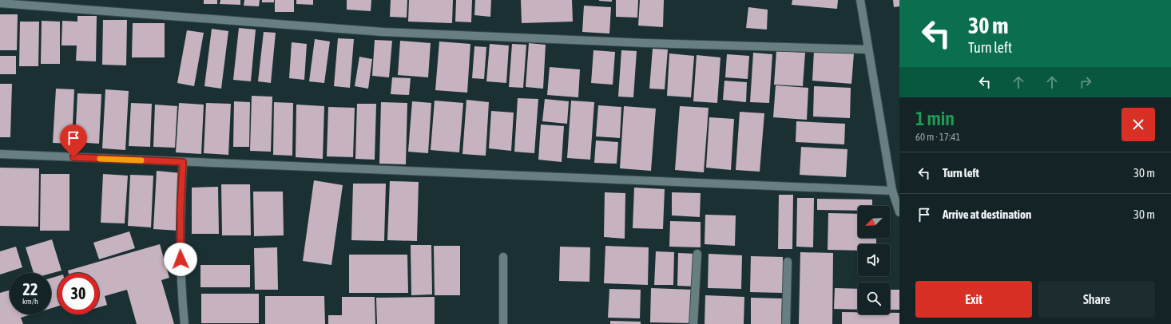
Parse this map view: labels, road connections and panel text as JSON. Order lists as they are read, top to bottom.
{
  "north": "bottom left",
  "page": {
    "turn": ["30 m", "Turn left"],
    "heading": ["1 min", "60 m · 17:41"],
    "list": [
      {
        "name": "Turn left",
        "value": "30 m"
      },
      {
        "name": "Arrive at destination",
        "value": "30 m"
      }
    ],
    "speed": "22 km/h",
    "limit": "30",
    "buttons": ["Exit", "Share"]
  }
}
